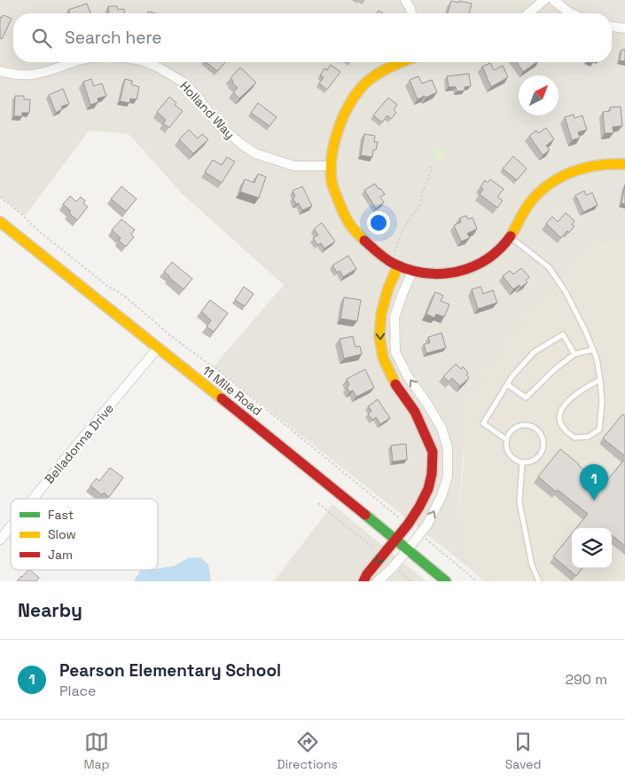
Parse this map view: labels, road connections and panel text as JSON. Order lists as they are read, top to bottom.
{
  "streets": {
    "street": ["Holland Way", "11 Mile Road", "Belladonna Drive"]
  },
  "crossings": [
    ["11 Mile Road", "Belladonna Drive"]
  ],
  "legend": ["Fast", "Slow", "Jam"],
  "north": "top right",
  "page": {
    "search": "Search here",
    "pins": "1",
    "heading": "Nearby",
    "list": [
      {
        "mark": "1",
        "name": "Pearson Elementary School",
        "note": "Place",
        "value": "290 m"
      }
    ],
    "nav": ["Map", "Directions", "Saved"]
  }
}
